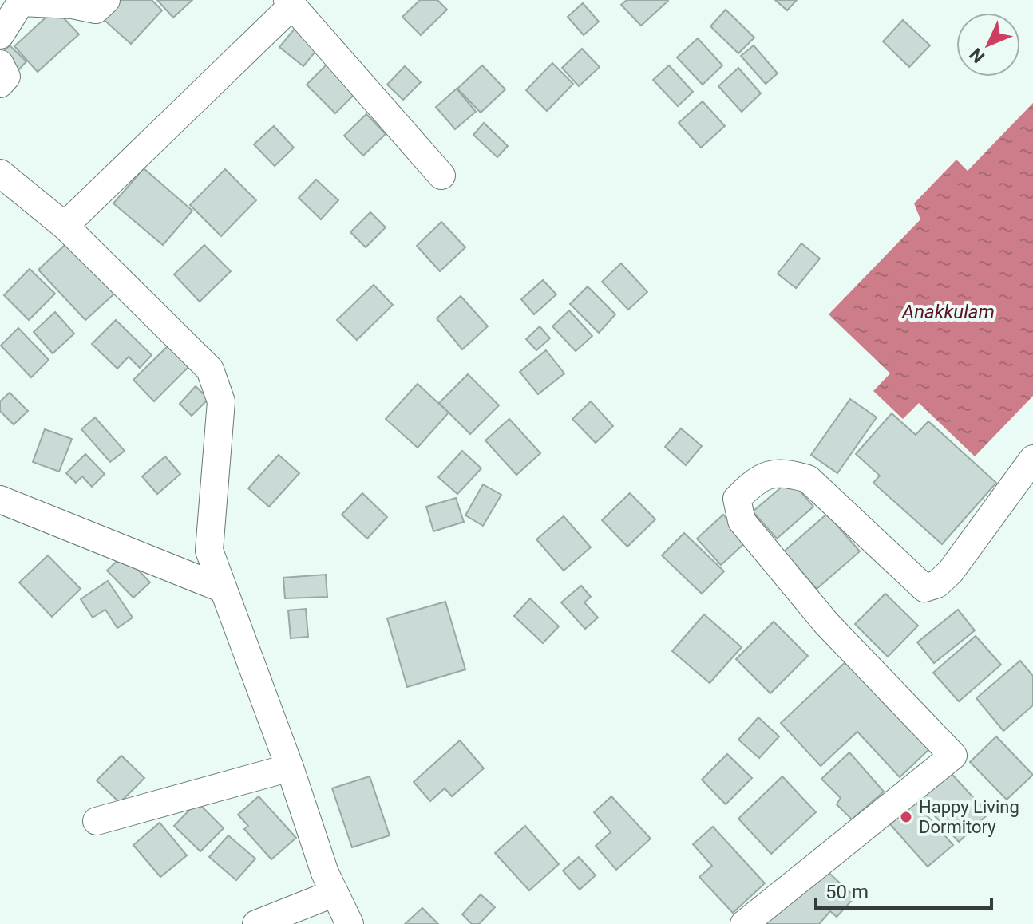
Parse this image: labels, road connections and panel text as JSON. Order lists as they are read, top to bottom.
{
  "water": ["Anakkulam"],
  "places": ["Happy Living Dormitory"],
  "scale_bar": "50 m",
  "north": "bottom left"
}
